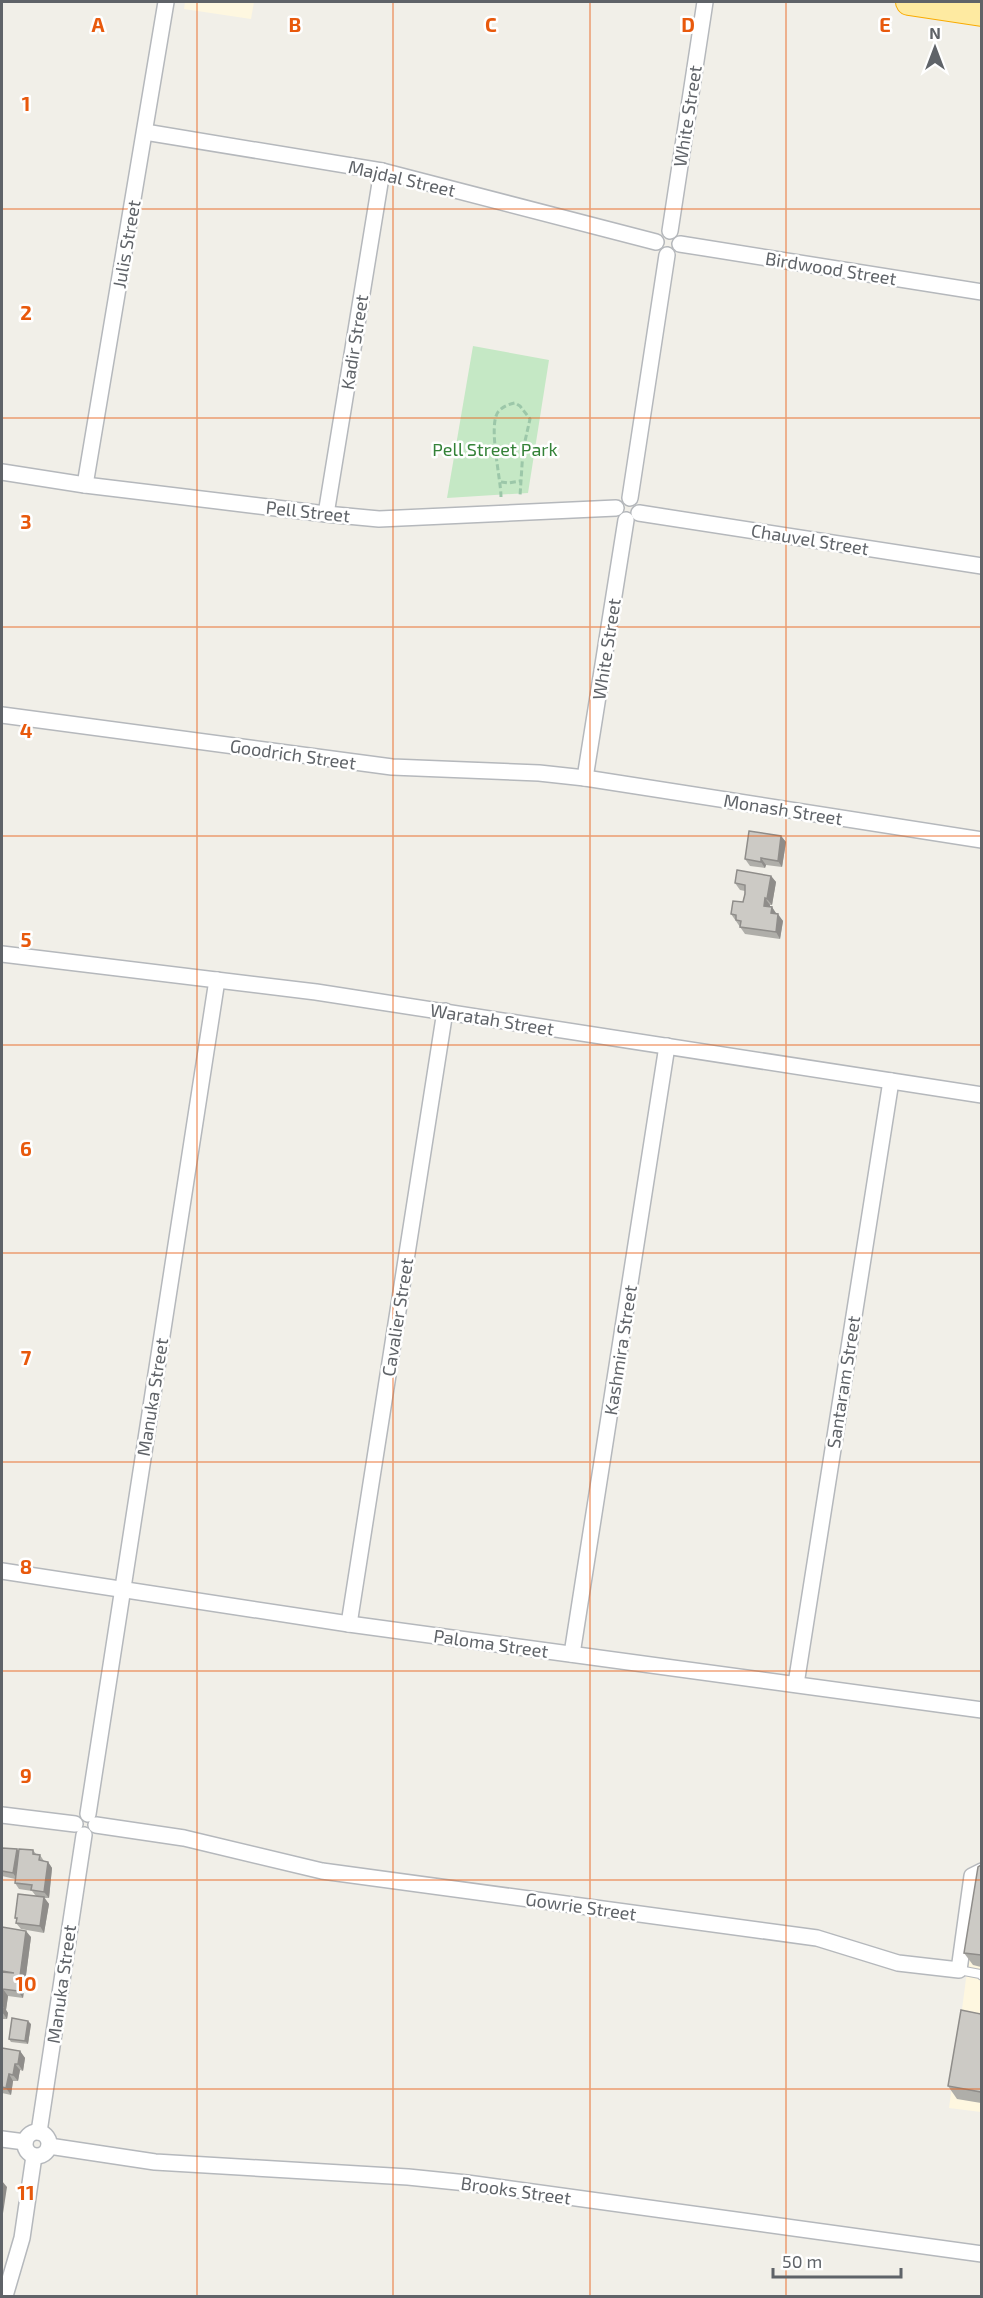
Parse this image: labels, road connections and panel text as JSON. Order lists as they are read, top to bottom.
{
  "streets": {
    "street": [
      "White Street",
      "Majdal Street",
      "Julis Street",
      "Birdwood Street",
      "Kadir Street",
      "Pell Street",
      "Chauvel Street",
      "Goodrich Street",
      "Monash Street",
      "Waratah Street",
      "Cavalier Street",
      "Kashmira Street",
      "Santaram Street",
      "Manuka Street",
      "Paloma Street",
      "Gowrie Street",
      "Brooks Street"
    ]
  },
  "crossings": [
    ["White Street", "Majdal Street"],
    ["White Street", "Birdwood Street"],
    ["White Street", "Pell Street"],
    ["White Street", "Chauvel Street"],
    ["White Street", "Goodrich Street"],
    ["White Street", "Monash Street"],
    ["Majdal Street", "Julis Street"],
    ["Majdal Street", "Birdwood Street"],
    ["Majdal Street", "Kadir Street"],
    ["Julis Street", "Pell Street"],
    ["Kadir Street", "Pell Street"],
    ["Pell Street", "Chauvel Street"],
    ["Goodrich Street", "Monash Street"],
    ["Waratah Street", "Cavalier Street"],
    ["Waratah Street", "Kashmira Street"],
    ["Waratah Street", "Santaram Street"],
    ["Waratah Street", "Manuka Street"],
    ["Cavalier Street", "Paloma Street"],
    ["Kashmira Street", "Paloma Street"],
    ["Santaram Street", "Paloma Street"],
    ["Manuka Street", "Paloma Street"],
    ["Manuka Street", "Gowrie Street"],
    ["Manuka Street", "Brooks Street"]
  ],
  "parks": ["Pell Street Park"],
  "scale_bar": "50 m",
  "north": "top",
  "grid": {
    "columns": [
      "A",
      "B",
      "C",
      "D",
      "E"
    ],
    "rows": [
      "1",
      "2",
      "3",
      "4",
      "5",
      "6",
      "7",
      "8",
      "9",
      "10",
      "11"
    ]
  }
}
